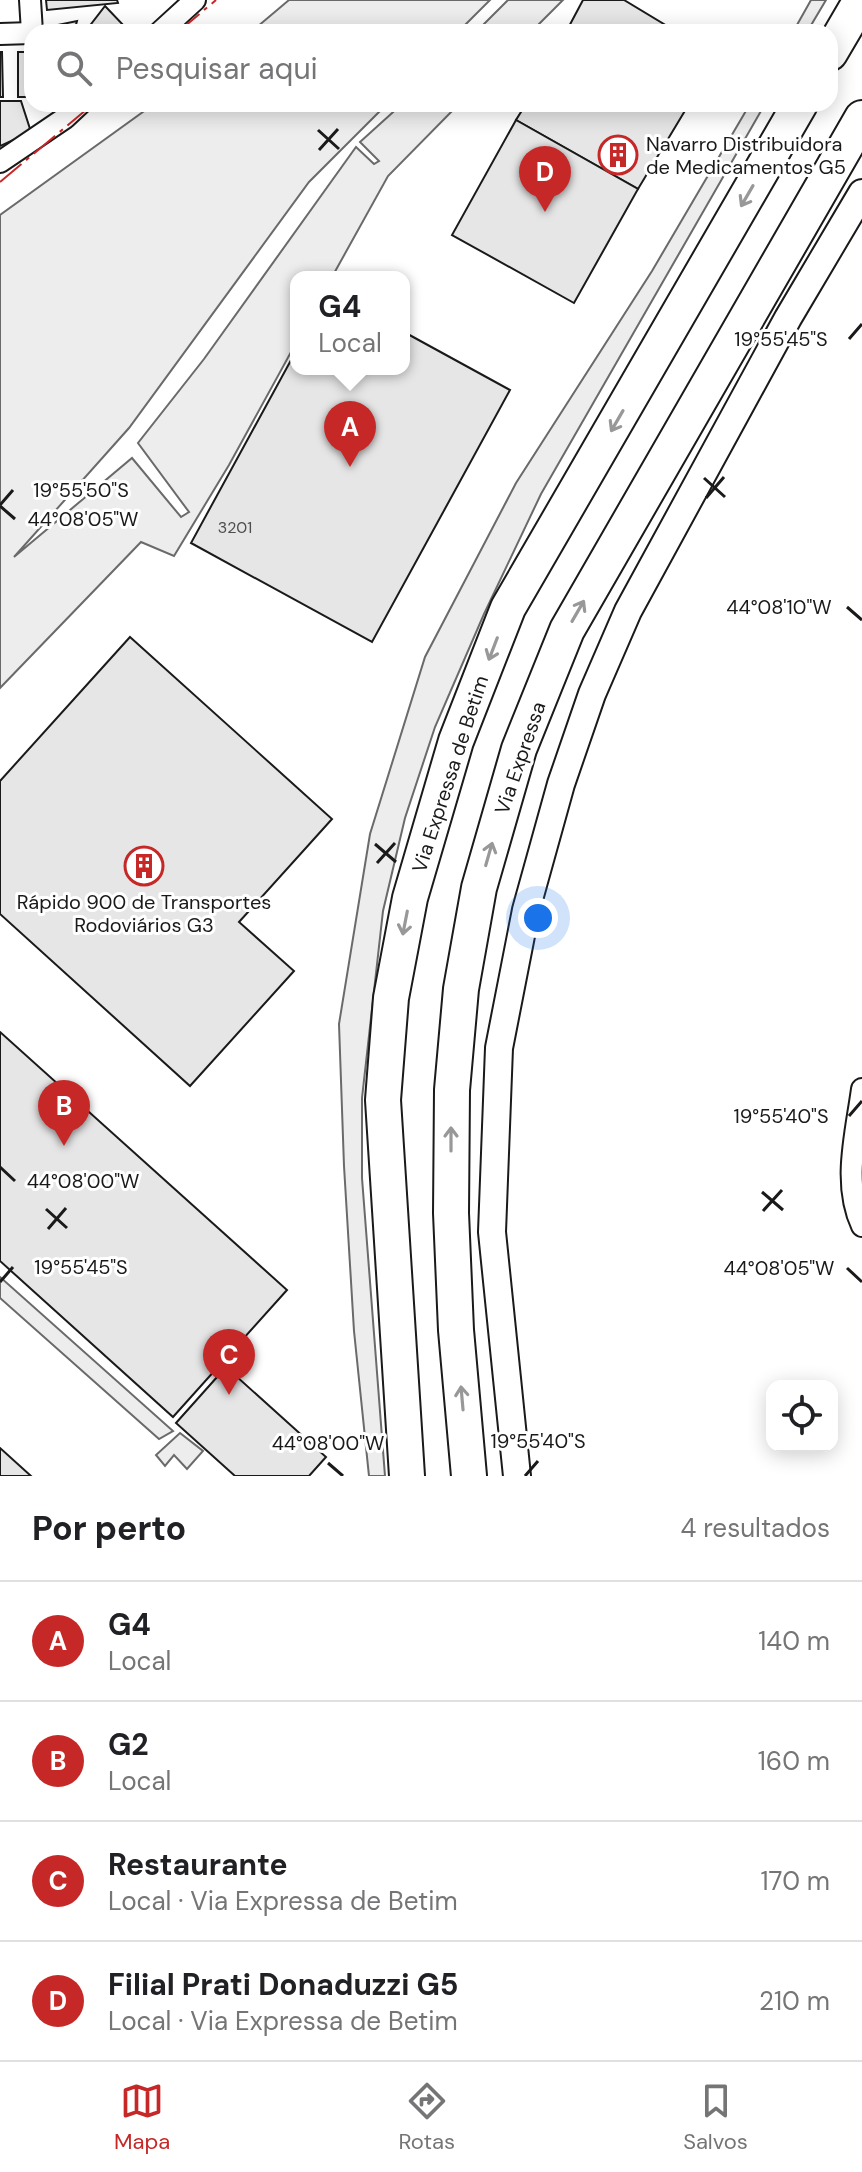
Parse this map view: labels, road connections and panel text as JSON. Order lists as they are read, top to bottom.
{
  "streets": {
    "highway": ["Via Expressa", "Via Expressa de Betim"]
  },
  "one_way": ["Via Expressa", "Via Expressa de Betim"],
  "places": {
    "building": ["Navarro Distribuidora de Medicamentos G5", "Rápido 900 de Transportes Rodoviários G3"]
  },
  "house_numbers": ["3201"],
  "page": {
    "search": "Pesquisar aqui",
    "pins": [
      "D",
      "A",
      "B",
      "C"
    ],
    "popup": ["G4", "Local"],
    "heading": ["Por perto", "4 resultados"],
    "list": [
      {
        "mark": "A",
        "name": "G4",
        "note": "Local",
        "value": "140 m"
      },
      {
        "mark": "B",
        "name": "G2",
        "note": "Local",
        "value": "160 m"
      },
      {
        "mark": "C",
        "name": "Restaurante",
        "note": "Local · Via Expressa de Betim",
        "value": "170 m"
      },
      {
        "mark": "D",
        "name": "Filial Prati Donaduzzi G5",
        "note": "Local · Via Expressa de Betim",
        "value": "210 m"
      }
    ],
    "nav": ["Mapa", "Rotas", "Salvos"]
  },
  "coordinates": [
    "19°55'45\"S",
    "19°55'50\"S",
    "44°08'05\"W",
    "44°08'10\"W",
    "19°55'40\"S",
    "44°08'00\"W"
  ]
}
